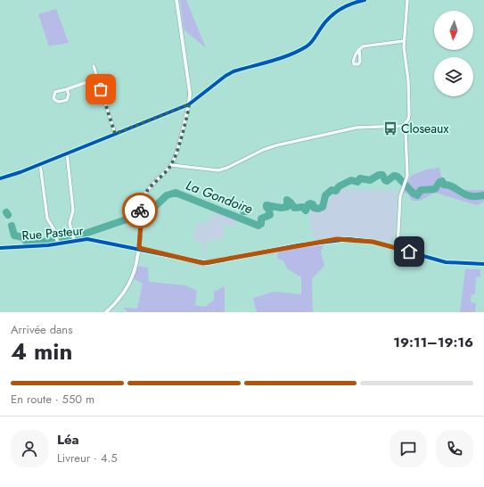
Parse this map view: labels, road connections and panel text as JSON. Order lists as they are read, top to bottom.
{
  "streets": {
    "street": ["Rue Pasteur"]
  },
  "water": ["La Gondoire"],
  "places": {
    "bus stop": ["Closeaux"]
  },
  "north": "bottom",
  "page": {
    "heading": ["4 min", "Arrivée dans", "19:11–19:16"],
    "panel": ["Léa", "Livreur · 4.5"],
    "bar": "En route · 550 m"
  }
}
